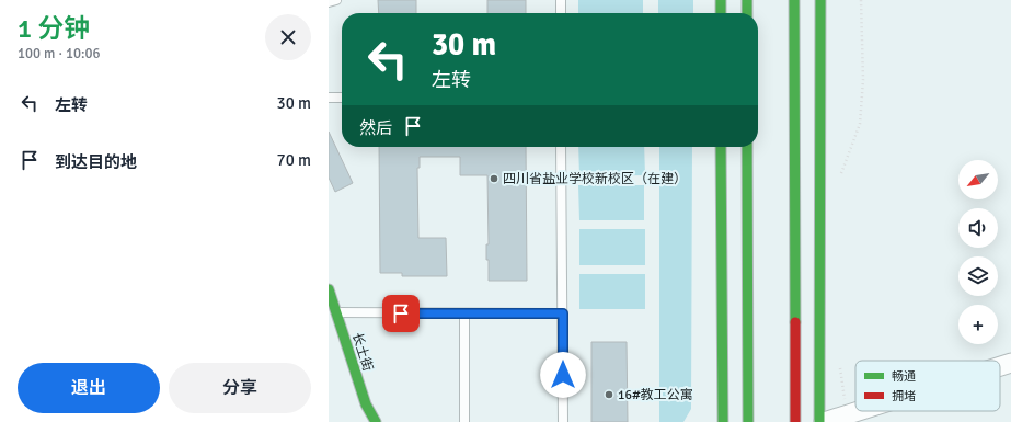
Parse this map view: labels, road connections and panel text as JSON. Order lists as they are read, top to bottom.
{
  "streets": {
    "main road": ["长土街"]
  },
  "places": ["四川省盐业学校新校区（在建）", "16#教工公寓"],
  "legend": ["畅通", "拥堵"],
  "north": "bottom left",
  "page": {
    "heading": ["1 分钟", "100 m · 10:06"],
    "turn": ["30 m", "左转"],
    "list": [
      {
        "name": "左转",
        "value": "30 m"
      },
      {
        "name": "到达目的地",
        "value": "70 m"
      }
    ],
    "then": "然后",
    "map_buttons": "+",
    "buttons": ["退出", "分享"]
  }
}
